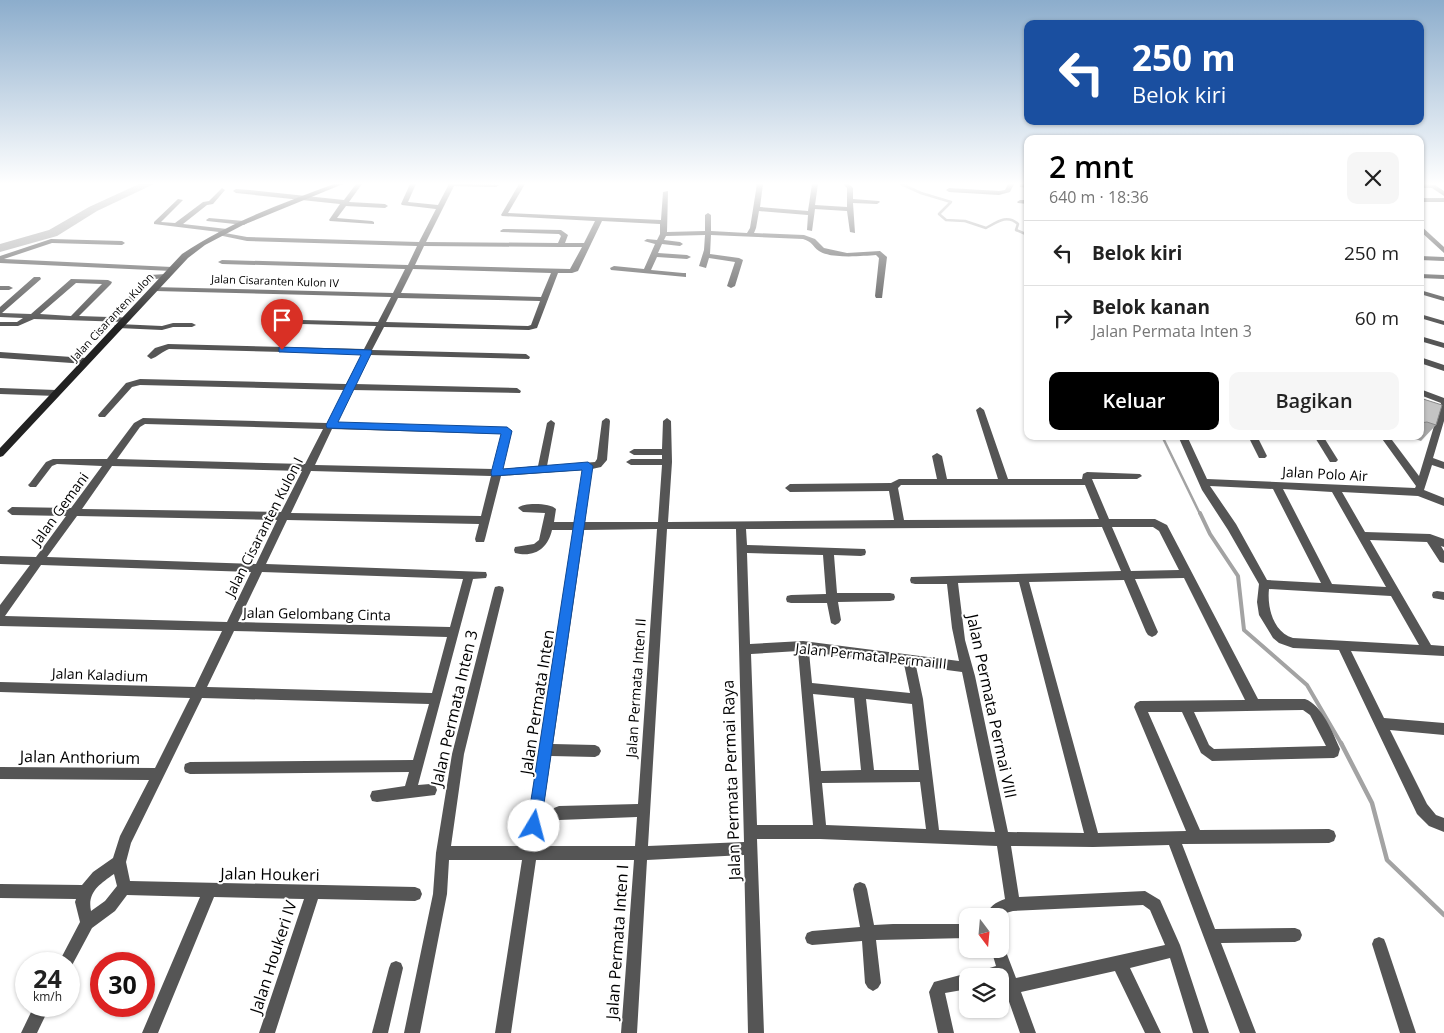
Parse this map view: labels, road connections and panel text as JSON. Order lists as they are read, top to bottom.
{
  "streets": {
    "main road": ["Jalan Cisaranten Kulon"],
    "street": [
      "Jalan Cisaranten Kulon IV",
      "Jalan Polo Air",
      "Jalan Gemani",
      "Jalan Cisaranten Kulon I",
      "Jalan Gelombang Cinta",
      "Jalan Permata Permai II",
      "Jalan Kaladium",
      "Jalan Permata Inten II",
      "Jalan Permata Inten",
      "Jalan Permata Permai VIII",
      "Jalan Permata Inten 3",
      "Jalan Anthorium",
      "Jalan Permata Permai Raya",
      "Jalan Houkeri",
      "Jalan Permata Inten I",
      "Jalan Houkeri IV"
    ]
  },
  "crossings": [
    ["Jalan Cisaranten Kulon IV", "Jalan Cisaranten Kulon"],
    ["Jalan Cisaranten Kulon IV", "Jalan Cisaranten Kulon I"],
    ["Jalan Gemani", "Jalan Cisaranten Kulon I"],
    ["Jalan Cisaranten Kulon I", "Jalan Gelombang Cinta"],
    ["Jalan Cisaranten Kulon I", "Jalan Kaladium"],
    ["Jalan Cisaranten Kulon I", "Jalan Anthorium"],
    ["Jalan Cisaranten Kulon I", "Jalan Houkeri"],
    ["Jalan Permata Permai II", "Jalan Permata Permai VIII"],
    ["Jalan Permata Permai II", "Jalan Permata Permai Raya"],
    ["Jalan Permata Inten II", "Jalan Permata Inten I"],
    ["Jalan Houkeri", "Jalan Houkeri IV"]
  ],
  "north": "bottom",
  "page": {
    "turn": ["250 m", "Belok kiri"],
    "heading": ["2 mnt", "640 m · 18:36"],
    "list": [
      {
        "name": "Belok kiri",
        "value": "250 m"
      },
      {
        "name": "Belok kanan",
        "note": "Jalan Permata Inten 3",
        "value": "60 m"
      }
    ],
    "buttons": ["Keluar", "Bagikan"],
    "speed": "24 km/h",
    "limit": "30"
  }
}
